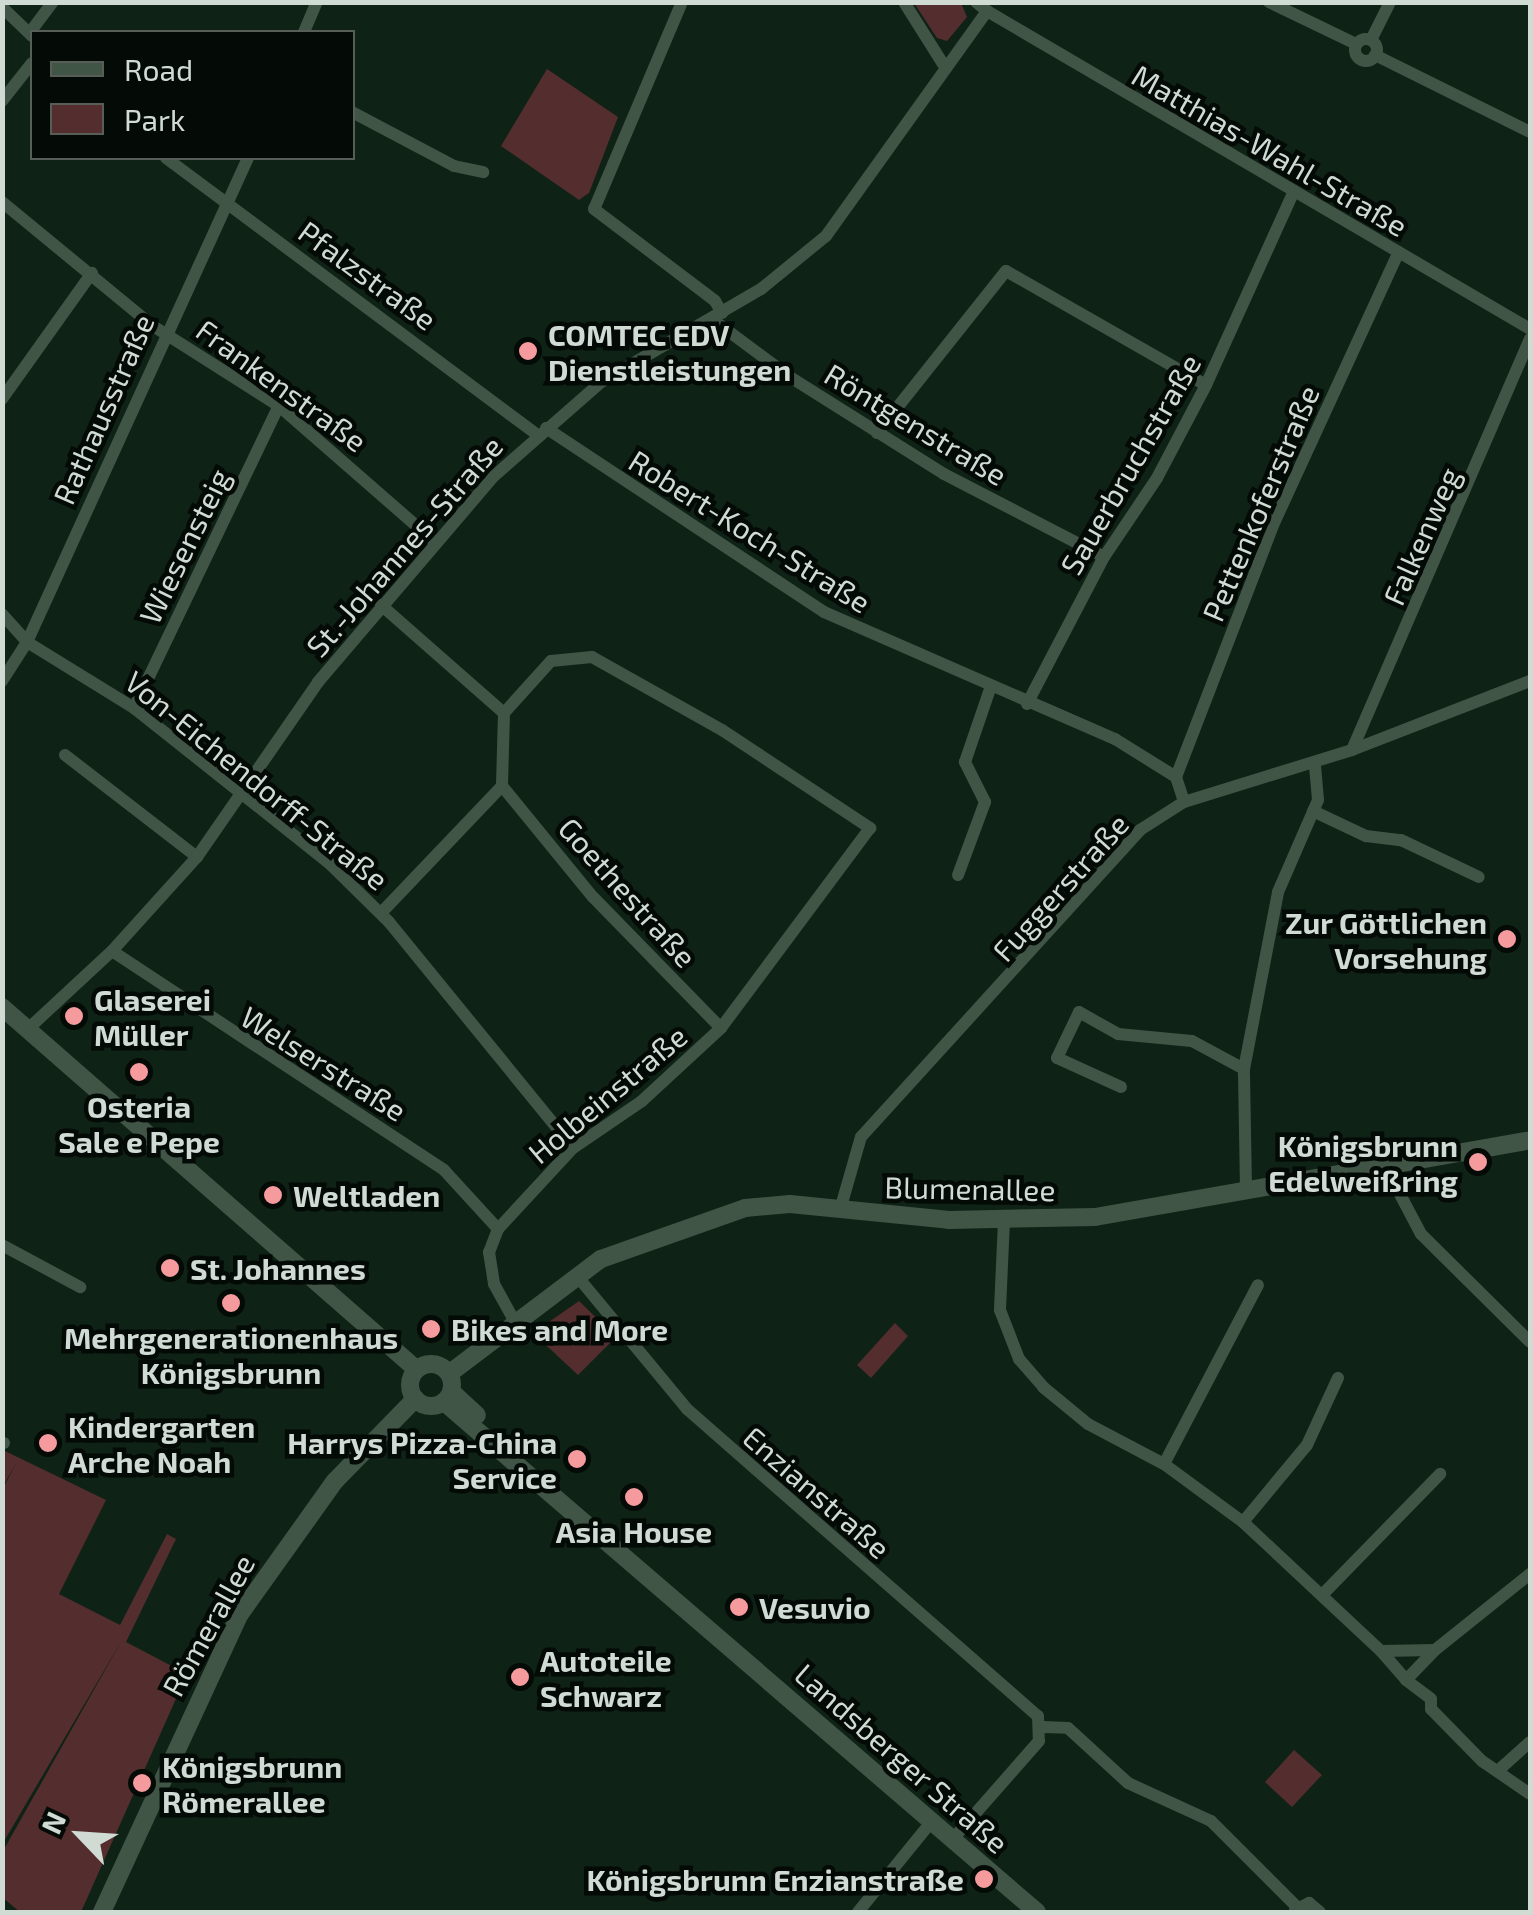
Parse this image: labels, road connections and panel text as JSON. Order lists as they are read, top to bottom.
{
  "streets": {
    "street": [
      "Matthias-Wahl-Straße",
      "Pfalzstraße",
      "Frankenstraße",
      "Rathausstraße",
      "Röntgenstraße",
      "Sauerbruchstraße",
      "Pettenkoferstraße",
      "Robert-Koch-Straße",
      "Falkenweg",
      "Wiesensteig",
      "St.-Johannes-Straße",
      "Von-Eichendorff-Straße",
      "Fuggerstraße",
      "Goethestraße",
      "Welserstraße",
      "Holbeinstraße",
      "Blumenallee",
      "Enzianstraße",
      "Römerallee",
      "Landsberger Straße"
    ]
  },
  "crossings": [
    ["Matthias-Wahl-Straße", "Sauerbruchstraße"],
    ["Matthias-Wahl-Straße", "Pettenkoferstraße"],
    ["Matthias-Wahl-Straße", "St.-Johannes-Straße"],
    ["Pfalzstraße", "Rathausstraße"],
    ["Pfalzstraße", "Robert-Koch-Straße"],
    ["Pfalzstraße", "St.-Johannes-Straße"],
    ["Frankenstraße", "Rathausstraße"],
    ["Frankenstraße", "Wiesensteig"],
    ["Frankenstraße", "St.-Johannes-Straße"],
    ["Rathausstraße", "Von-Eichendorff-Straße"],
    ["Röntgenstraße", "Sauerbruchstraße"],
    ["Röntgenstraße", "St.-Johannes-Straße"],
    ["Sauerbruchstraße", "Robert-Koch-Straße"],
    ["Pettenkoferstraße", "Robert-Koch-Straße"],
    ["Robert-Koch-Straße", "St.-Johannes-Straße"],
    ["Falkenweg", "Fuggerstraße"],
    ["Wiesensteig", "Von-Eichendorff-Straße"],
    ["St.-Johannes-Straße", "Von-Eichendorff-Straße"],
    ["St.-Johannes-Straße", "Welserstraße"],
    ["Von-Eichendorff-Straße", "Holbeinstraße"],
    ["Fuggerstraße", "Blumenallee"],
    ["Goethestraße", "Holbeinstraße"],
    ["Welserstraße", "Holbeinstraße"],
    ["Blumenallee", "Enzianstraße"],
    ["Blumenallee", "Römerallee"],
    ["Blumenallee", "Landsberger Straße"],
    ["Römerallee", "Landsberger Straße"]
  ],
  "places": [
    "COMTEC EDV Dienstleistungen",
    "Zur Göttlichen Vorsehung",
    "Glaserei Müller",
    "Osteria Sale e Pepe",
    "Königsbrunn Edelweißring",
    "Weltladen",
    "St. Johannes",
    "Mehrgenerationenhaus Königsbrunn",
    "Bikes and More",
    "Kindergarten Arche Noah",
    "Harrys Pizza-China Service",
    "Asia House",
    "Vesuvio",
    "Autoteile Schwarz",
    "Königsbrunn Römerallee",
    "Königsbrunn Enzianstraße"
  ],
  "legend": ["Road", "Park"],
  "north": "top left"
}
